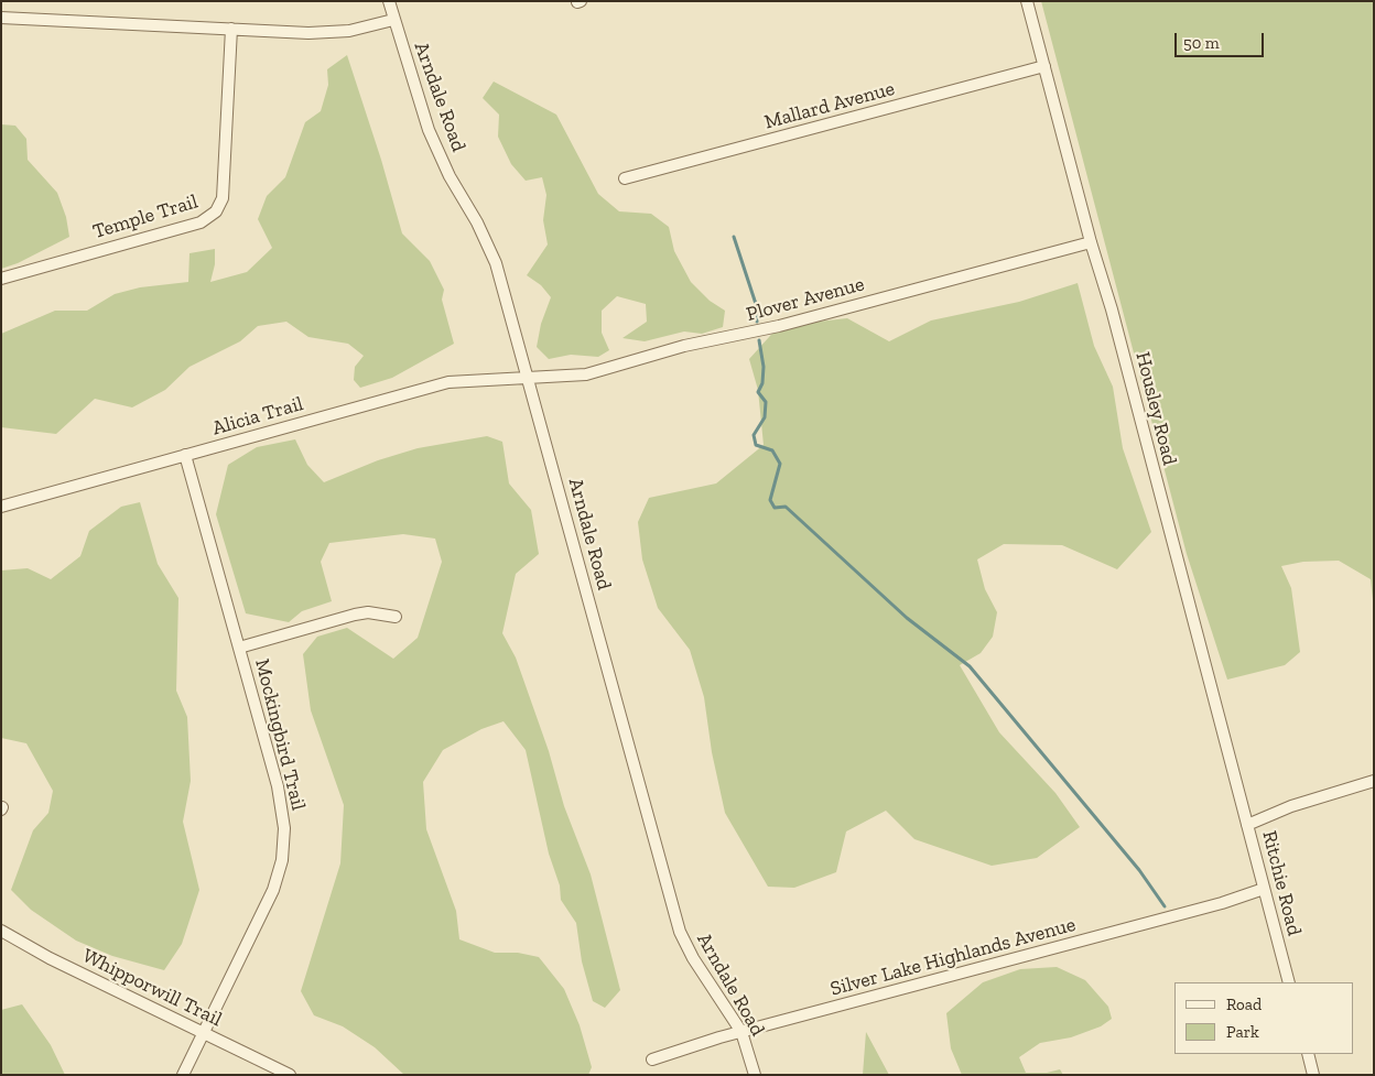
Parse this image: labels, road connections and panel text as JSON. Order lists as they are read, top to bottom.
{
  "streets": {
    "street": [
      "Arndale Road",
      "Mallard Avenue",
      "Temple Trail",
      "Plover Avenue",
      "Housley Road",
      "Alicia Trail",
      "Mockingbird Trail",
      "Ritchie Road",
      "Silver Lake Highlands Avenue",
      "Whipporwill Trail"
    ]
  },
  "crossings": [
    ["Arndale Road", "Plover Avenue"],
    ["Arndale Road", "Alicia Trail"],
    ["Arndale Road", "Silver Lake Highlands Avenue"],
    ["Mallard Avenue", "Housley Road"],
    ["Plover Avenue", "Housley Road"],
    ["Plover Avenue", "Alicia Trail"],
    ["Housley Road", "Ritchie Road"],
    ["Alicia Trail", "Mockingbird Trail"],
    ["Mockingbird Trail", "Whipporwill Trail"],
    ["Ritchie Road", "Silver Lake Highlands Avenue"]
  ],
  "legend": ["Road", "Park"],
  "scale_bar": "50 m"
}
